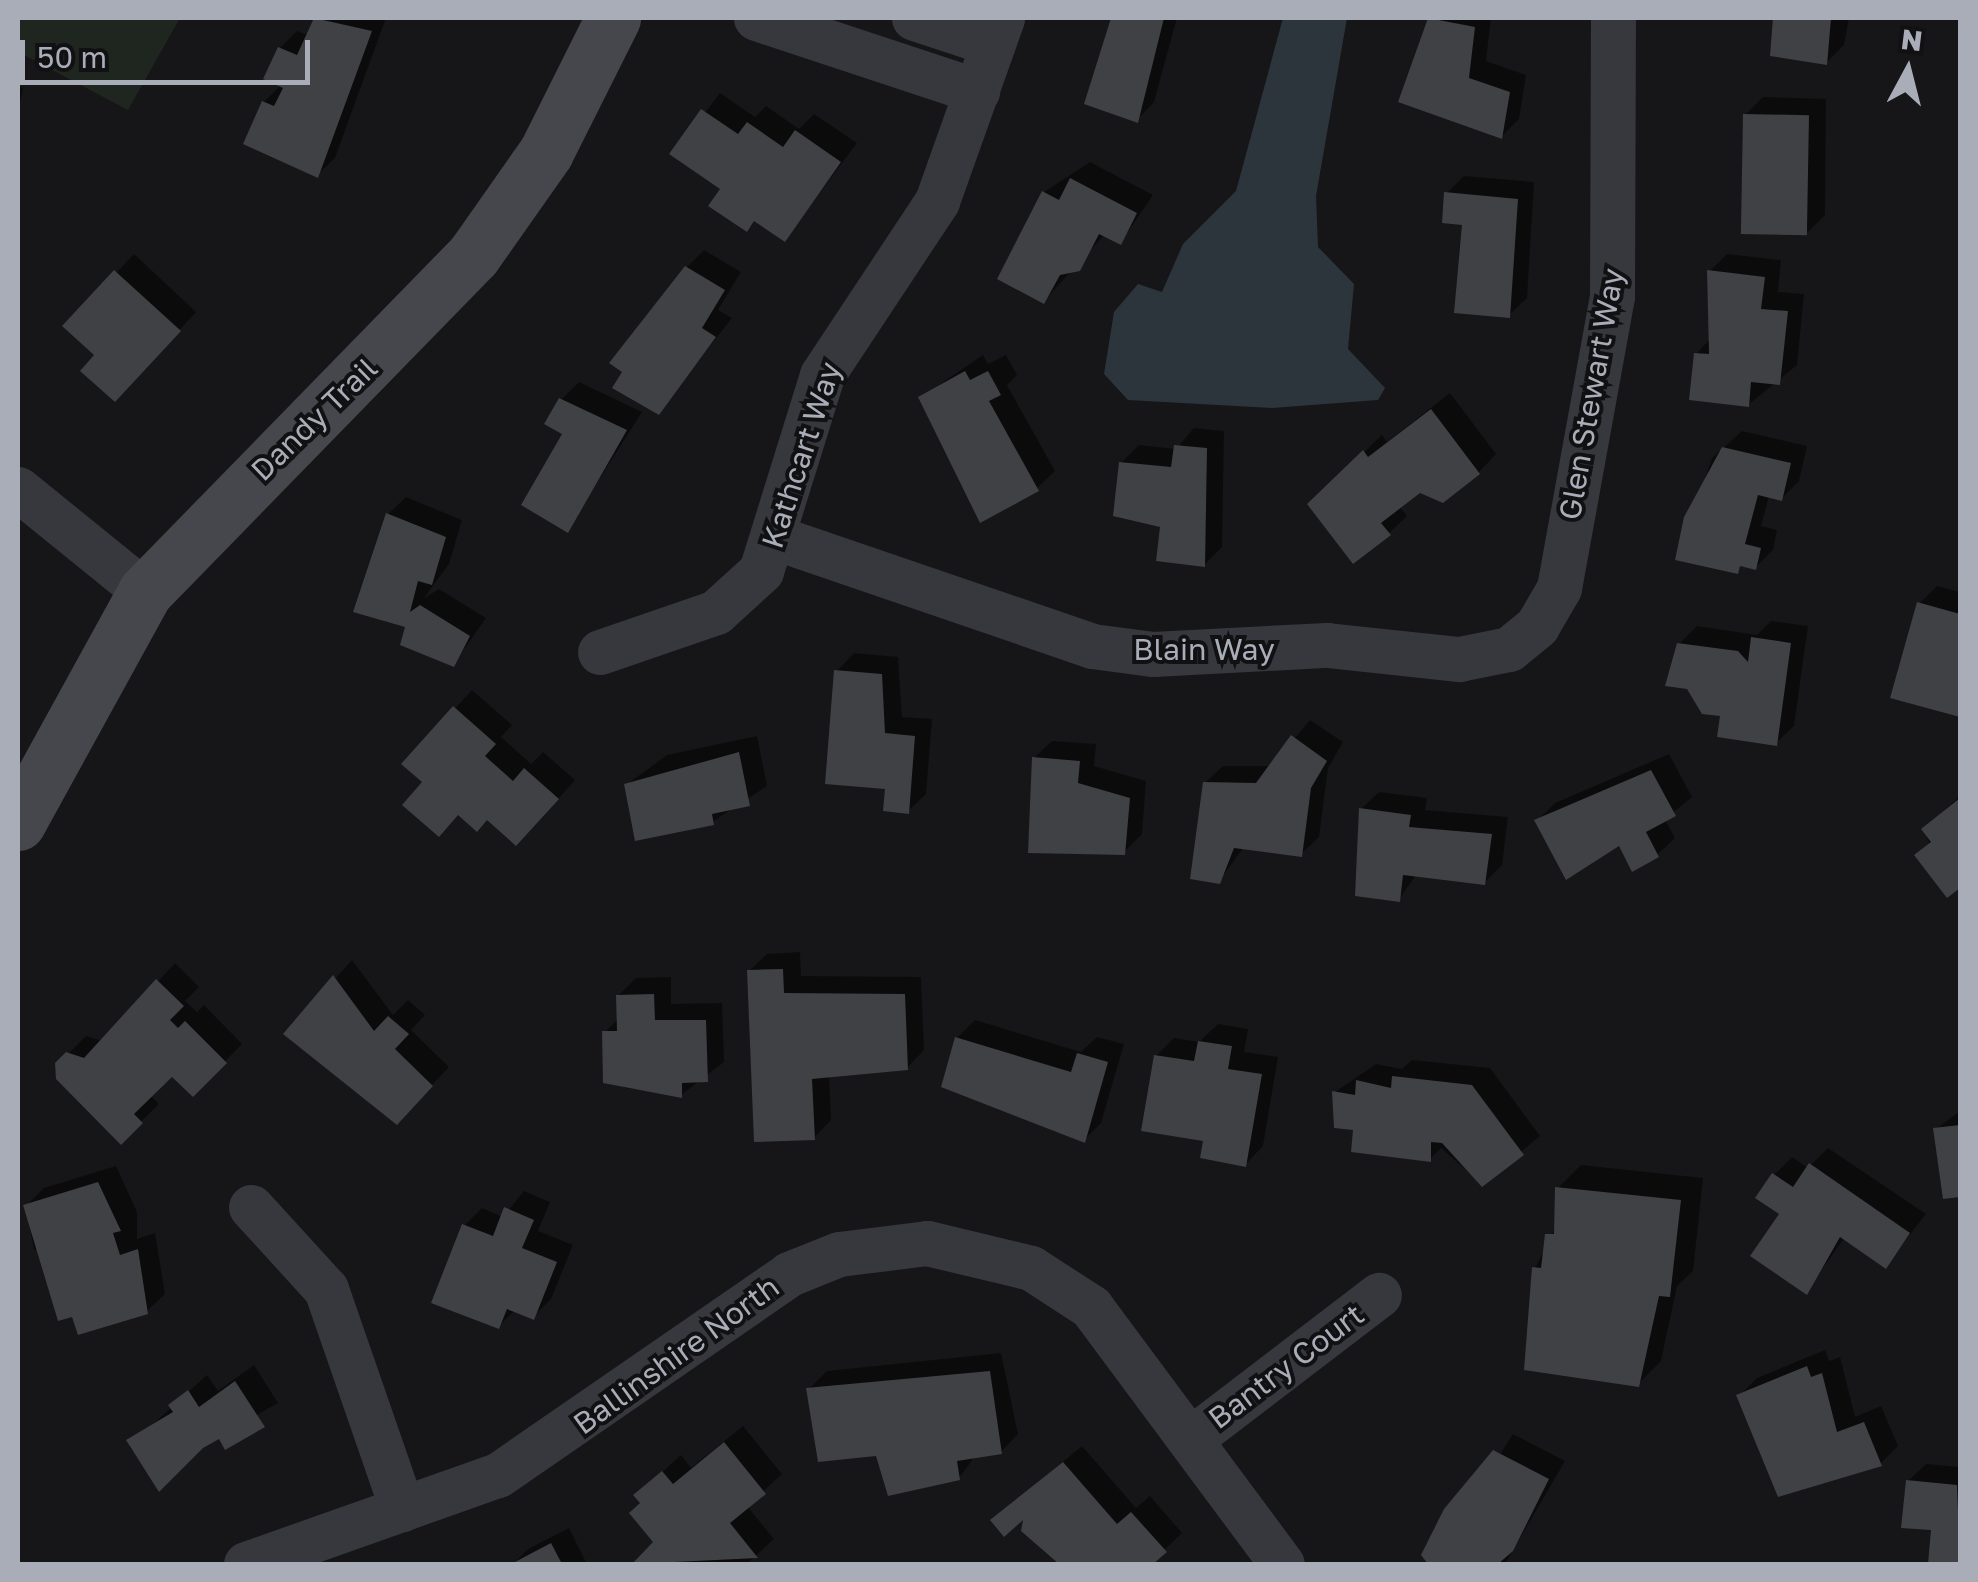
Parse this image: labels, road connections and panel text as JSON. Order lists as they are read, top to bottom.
{
  "streets": {
    "street": [
      "Glen Stewart Way",
      "Dandy Trail",
      "Kathcart Way",
      "Blain Way",
      "Ballinshire North",
      "Bantry Court"
    ]
  },
  "crossings": [
    ["Glen Stewart Way", "Blain Way"],
    ["Kathcart Way", "Blain Way"],
    ["Ballinshire North", "Bantry Court"]
  ],
  "scale_bar": "50 m",
  "north": "top"
}
